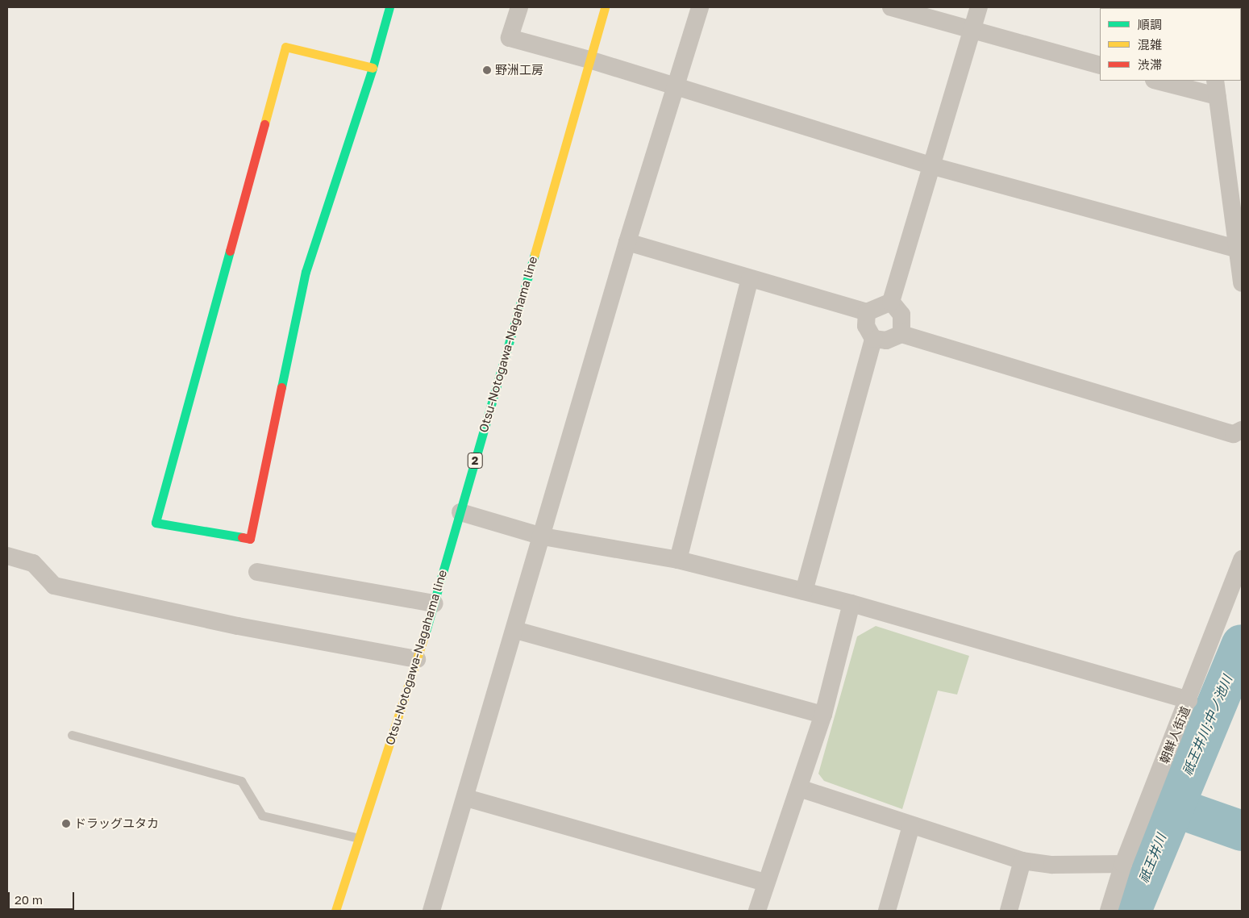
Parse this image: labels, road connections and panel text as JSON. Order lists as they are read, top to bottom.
{
  "streets": {
    "street": ["Otsu-Notogawa-Nagahama line", "2", "朝鮮人街道"]
  },
  "water": ["祇王井川;中ノ池川", "祇王井川"],
  "places": ["野洲工房", "ドラッグユタカ"],
  "legend": ["順調", "混雑", "渋滞"],
  "scale_bar": "20 m"
}
